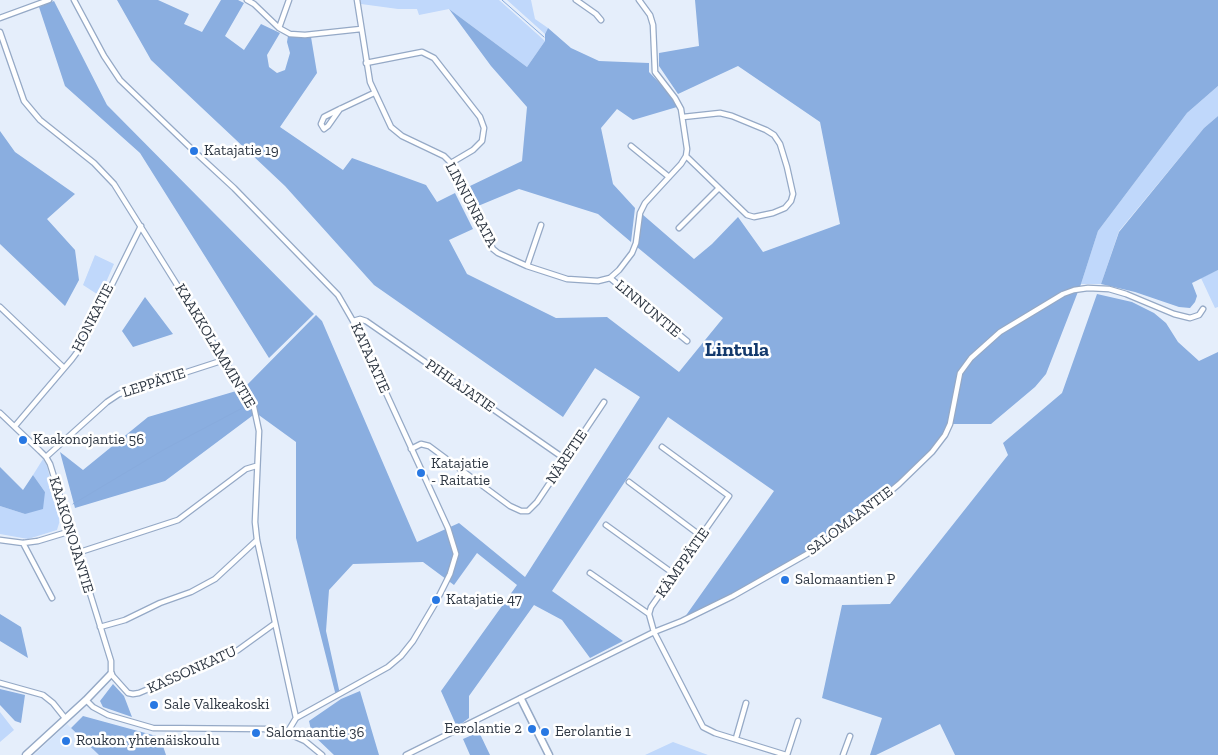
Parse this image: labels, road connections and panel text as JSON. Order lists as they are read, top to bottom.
{
  "streets": {
    "street": [
      "LINNUNRATA",
      "LINNUNTIE",
      "HONKATIE",
      "KAAKKOLAMMINTIE",
      "KATAJATIE",
      "LEPPÄTIE",
      "PIHLAJATIE",
      "NÄRETIE",
      "SALOMAANTIE",
      "KAAKONOJANTIE",
      "KÄMPPÄTIE",
      "KASSONKATU"
    ]
  },
  "crossings": [
    ["LINNUNRATA", "LINNUNTIE"],
    ["HONKATIE", "KAAKKOLAMMINTIE"],
    ["HONKATIE", "KAAKONOJANTIE"],
    ["KAAKKOLAMMINTIE", "KATAJATIE"],
    ["KAAKKOLAMMINTIE", "LEPPÄTIE"],
    ["KAAKKOLAMMINTIE", "KASSONKATU"],
    ["KATAJATIE", "PIHLAJATIE"],
    ["KATAJATIE", "NÄRETIE"],
    ["LEPPÄTIE", "KAAKONOJANTIE"],
    ["PIHLAJATIE", "NÄRETIE"],
    ["SALOMAANTIE", "KÄMPPÄTIE"],
    ["KAAKONOJANTIE", "KASSONKATU"]
  ],
  "districts": ["Lintula"],
  "places": [
    "Katajatie 19",
    "Kaakonojantie 56",
    "Katajatie - Raitatie",
    "Salomaantien P",
    "Katajatie 47",
    "Sale Valkeakoski",
    "Eerolantie 2",
    "Eerolantie 1",
    "Salomaantie 36",
    "Roukon yhtenäiskoulu"
  ]
}
